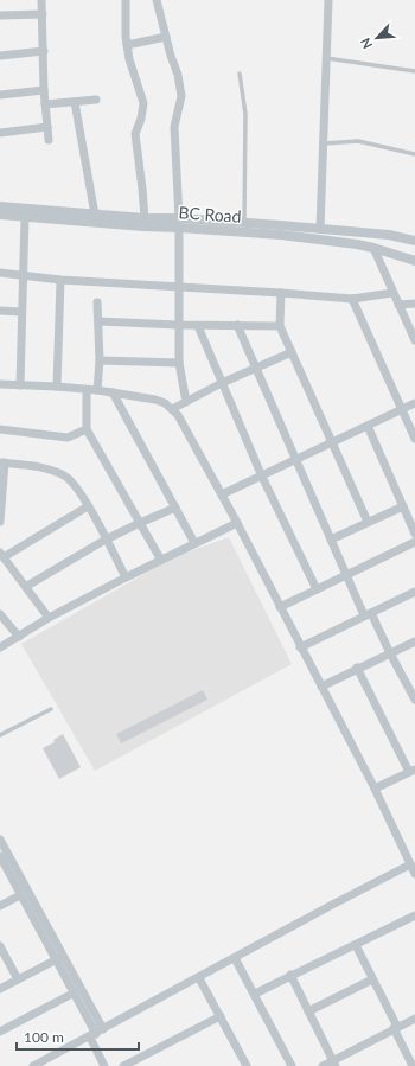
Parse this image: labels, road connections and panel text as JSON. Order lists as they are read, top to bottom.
{
  "streets": {
    "street": ["BC Road"]
  },
  "scale_bar": "100 m",
  "north": "bottom left"
}
